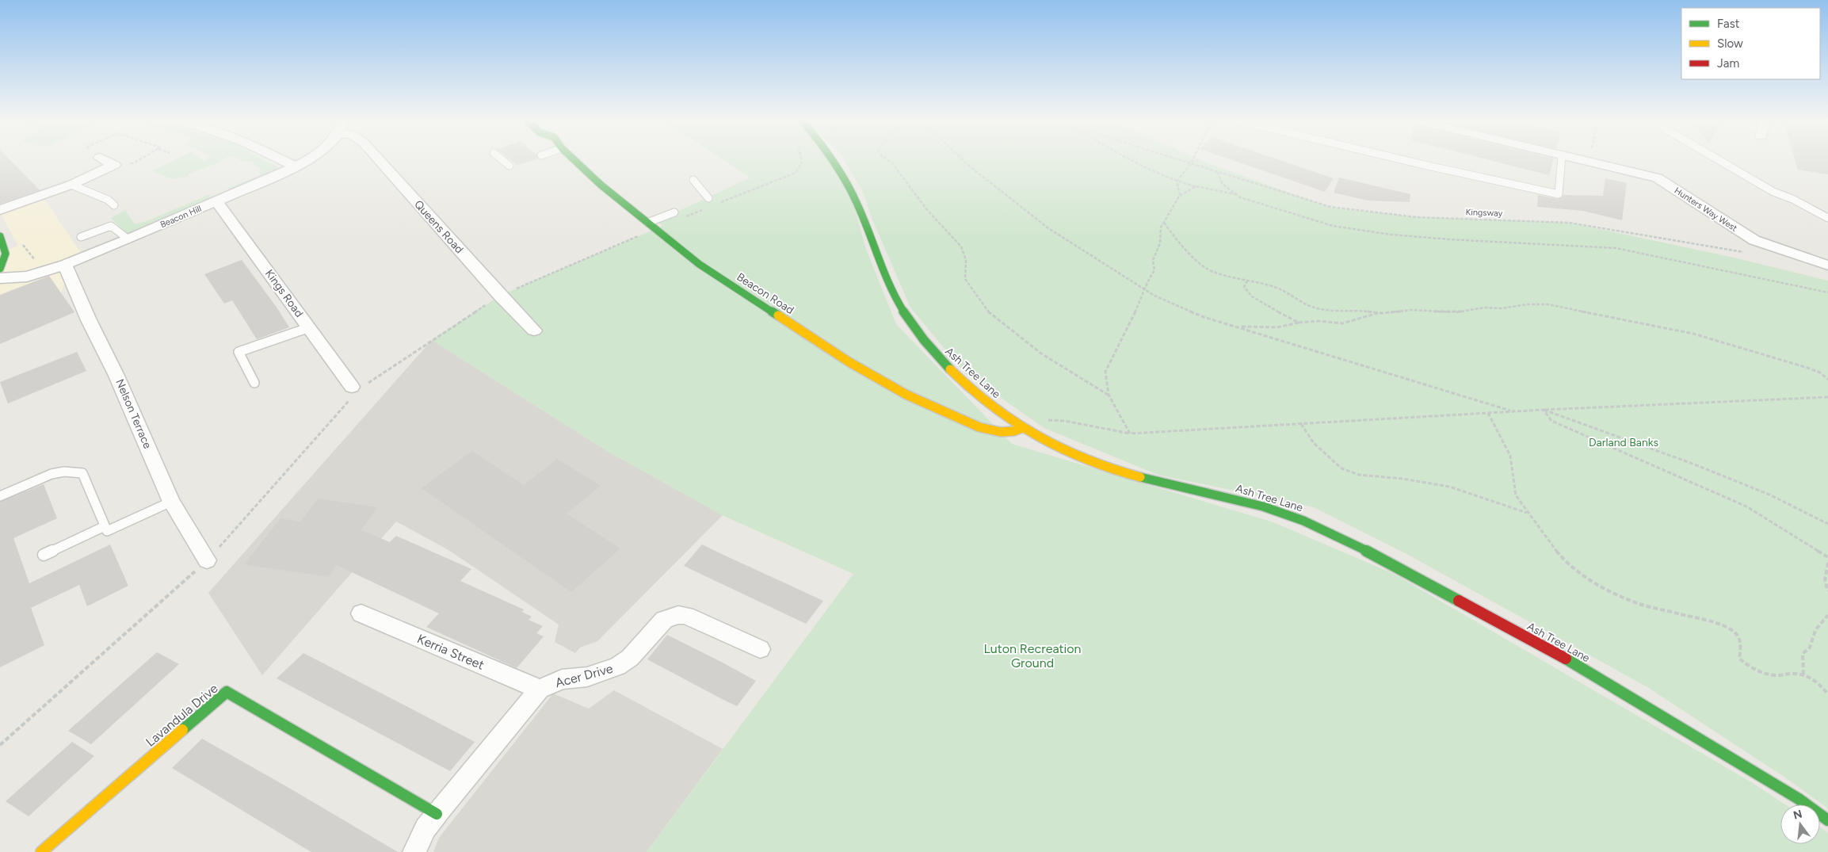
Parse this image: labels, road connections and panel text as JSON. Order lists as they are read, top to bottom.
{
  "streets": {
    "street": [
      "Hunters Way West",
      "Beacon Hill",
      "Queens Road",
      "Kings Road",
      "Beacon Road",
      "Ash Tree Lane",
      "Nelson Terrace",
      "Kerria Street",
      "Acer Drive",
      "Lavandula Drive"
    ],
    "path": ["Kingsway"]
  },
  "crossings": [
    ["Beacon Hill", "Kings Road"],
    ["Beacon Hill", "Nelson Terrace"],
    ["Beacon Road", "Ash Tree Lane"],
    ["Kerria Street", "Acer Drive"],
    ["Acer Drive", "Lavandula Drive"]
  ],
  "parks": ["Darland Banks", "Luton Recreation Ground"],
  "legend": ["Fast", "Slow", "Jam"],
  "north": "top"
}
